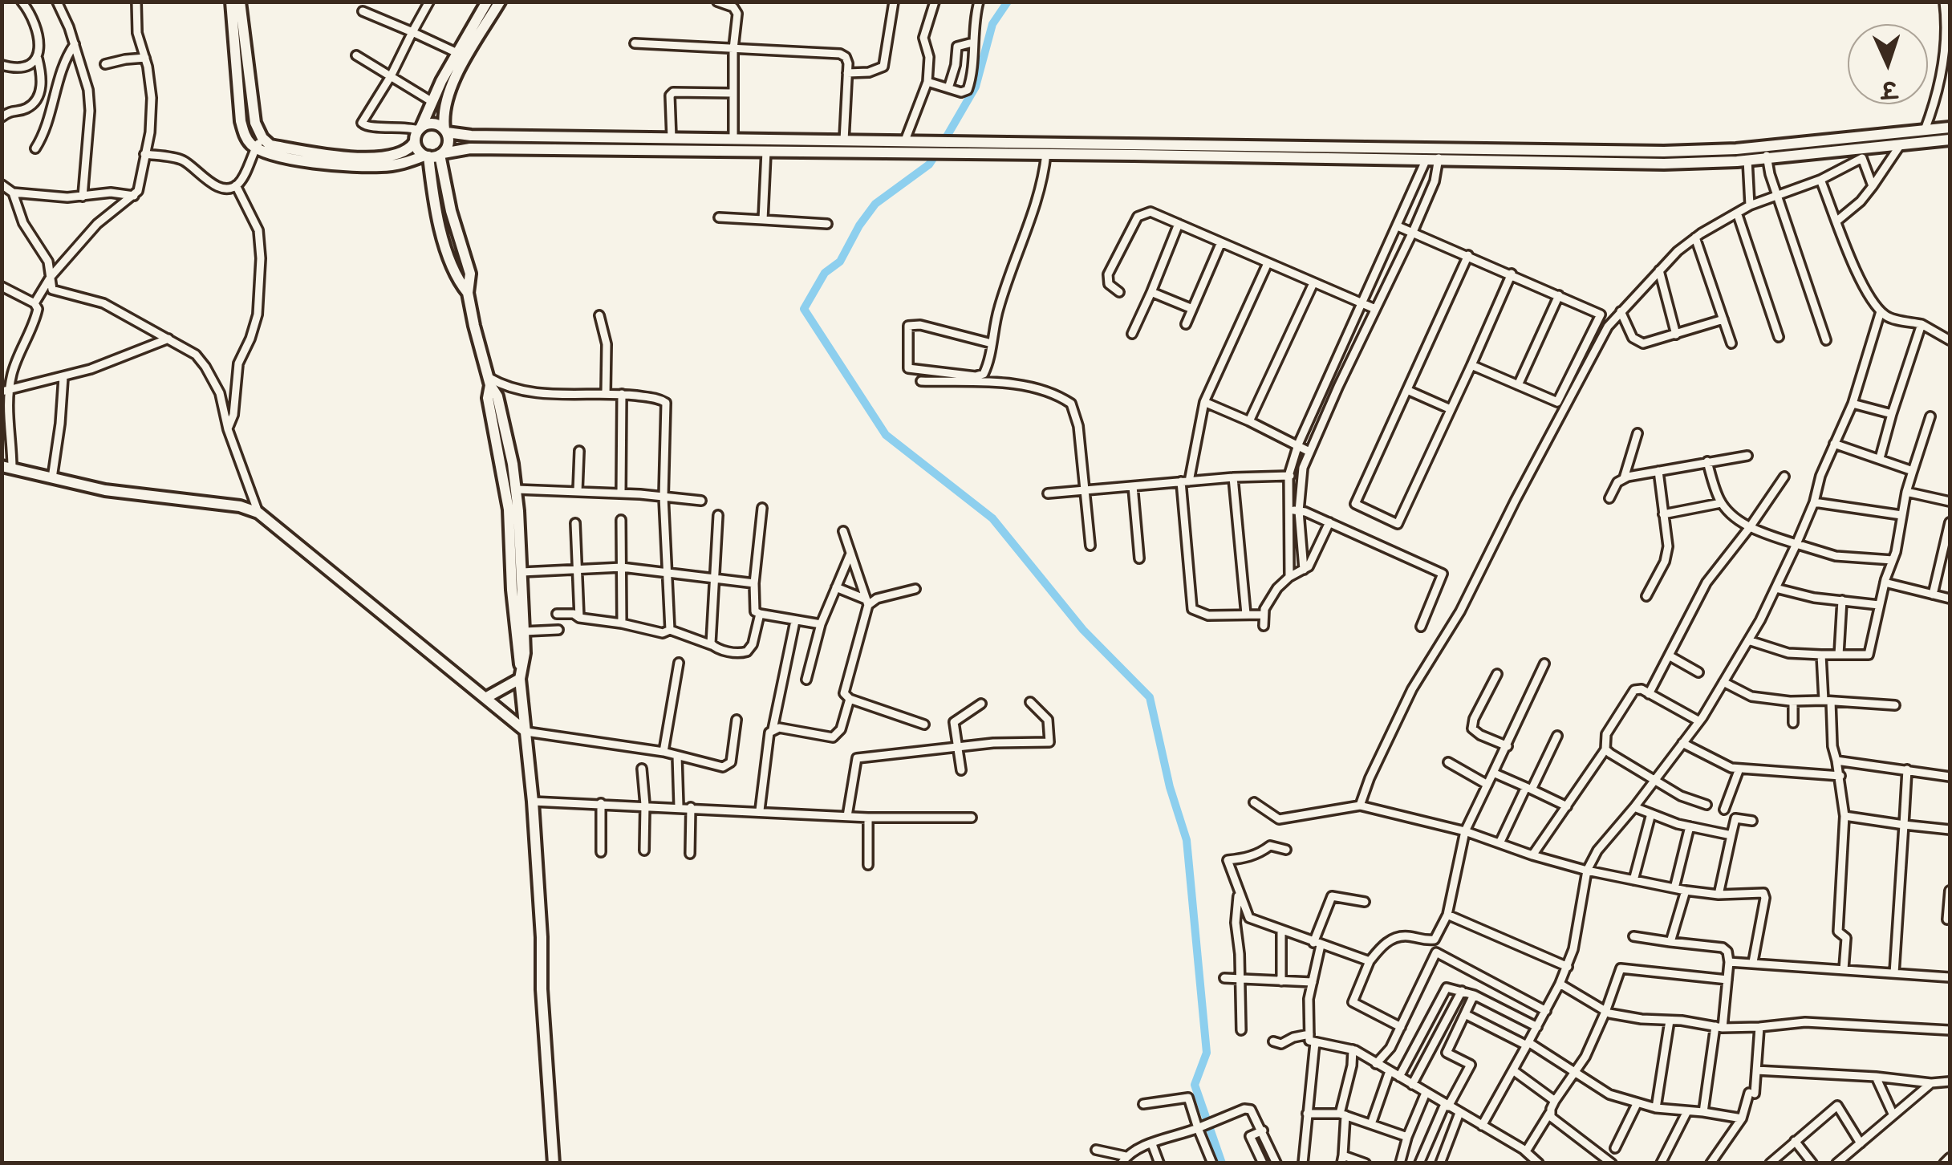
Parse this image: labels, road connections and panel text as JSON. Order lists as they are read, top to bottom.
{
  "north": "bottom"
}
